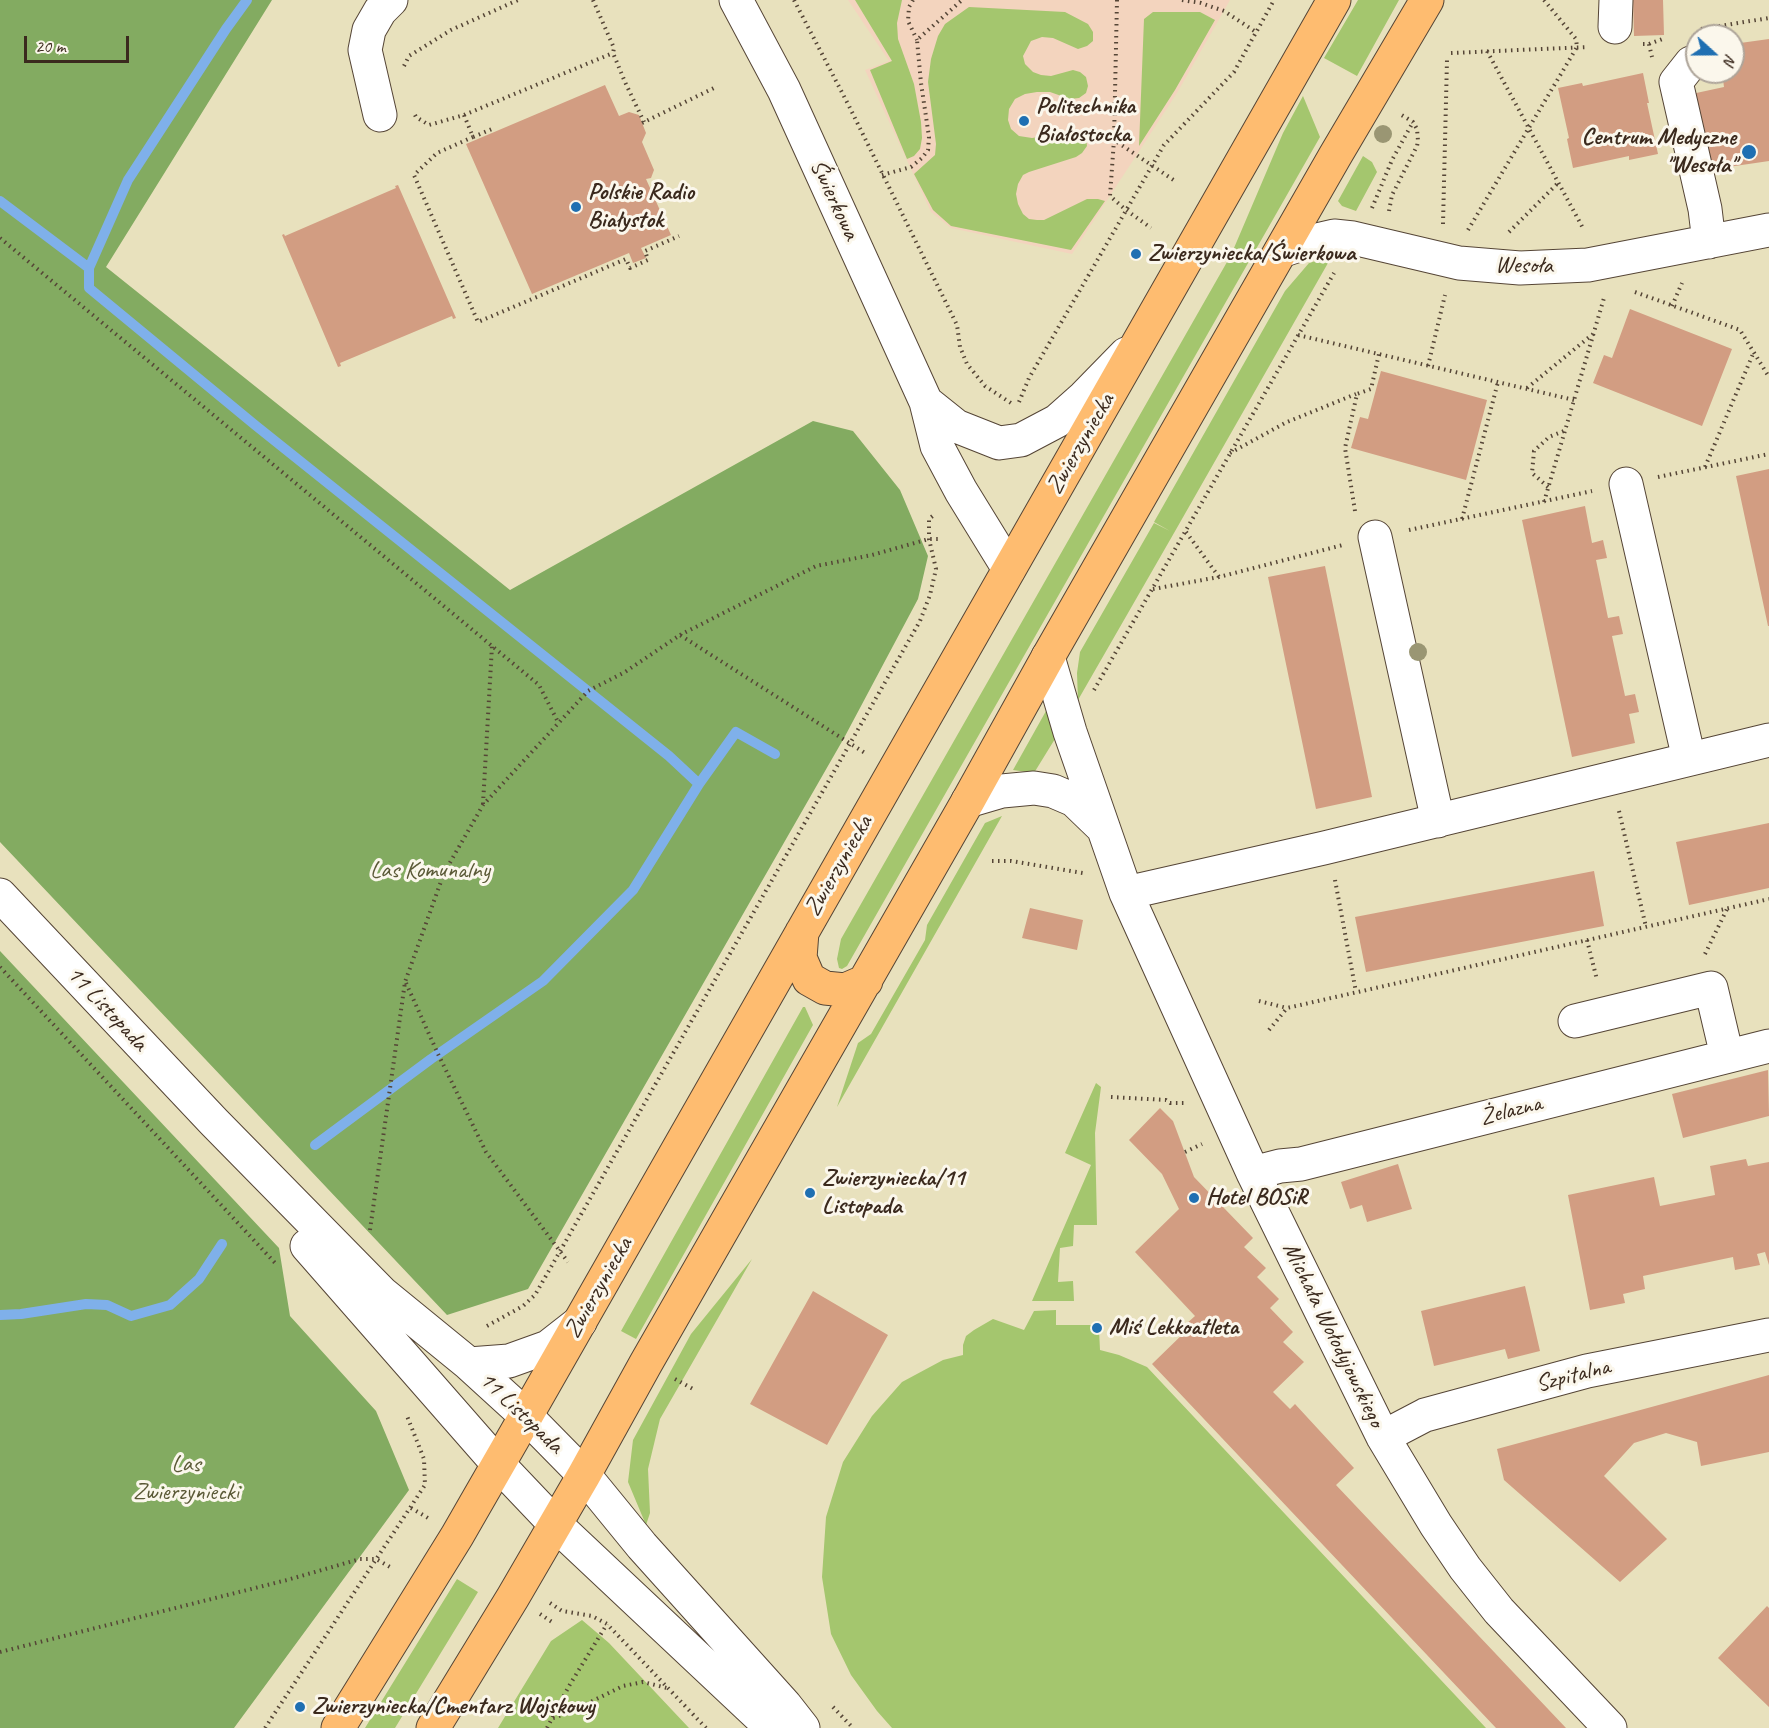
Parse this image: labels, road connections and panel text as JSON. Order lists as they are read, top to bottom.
{
  "streets": {
    "main road": ["Zwierzyniecka"],
    "street": [
      "Świerkowa",
      "Wesoła",
      "11 Listopada",
      "Żelazna",
      "Michała Wołodyjowskiego",
      "Szpitalna"
    ]
  },
  "crossings": [
    ["Świerkowa", "Zwierzyniecka"],
    ["Zwierzyniecka", "11 Listopada"],
    ["Żelazna", "Michała Wołodyjowskiego"],
    ["Michała Wołodyjowskiego", "Szpitalna"]
  ],
  "parks": ["Las Komunalny", "Las Zwierzyniecki"],
  "places": [
    "Politechnika Białostocka",
    "Centrum Medyczne \"Wesoła\"",
    "Polskie Radio Białystok",
    "Zwierzyniecka/Świerkowa",
    "Zwierzyniecka/11 Listopada",
    "Hotel BOSiR",
    "Miś Lekkoatleta",
    "Zwierzyniecka/Cmentarz Wojskowy"
  ],
  "scale_bar": "20 m",
  "north": "right"
}
